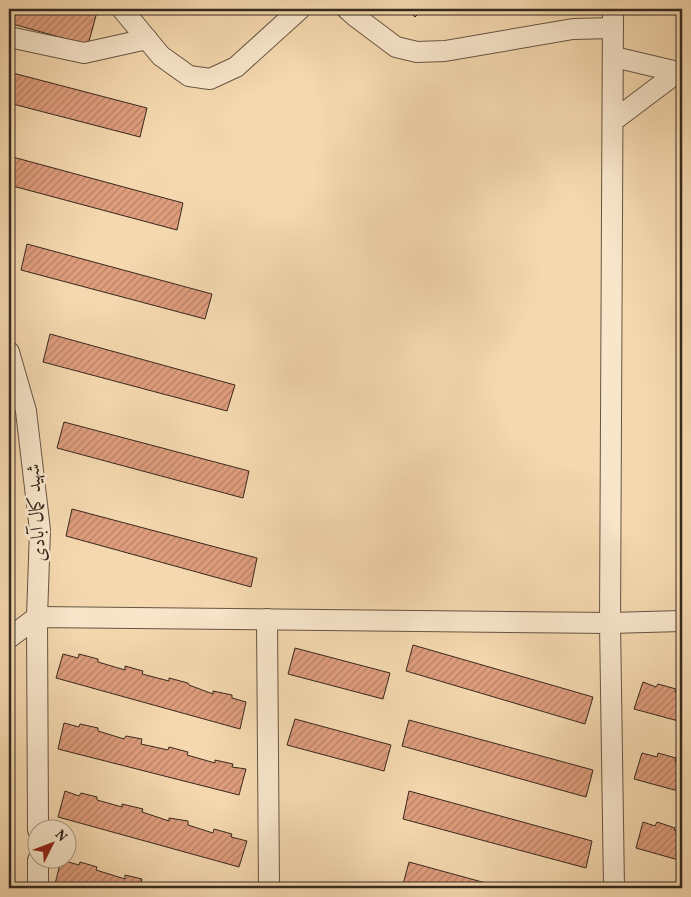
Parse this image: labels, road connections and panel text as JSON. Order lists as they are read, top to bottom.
{
  "streets": {
    "street": ["شهید کمال آبادی"]
  },
  "north": "top right"
}
